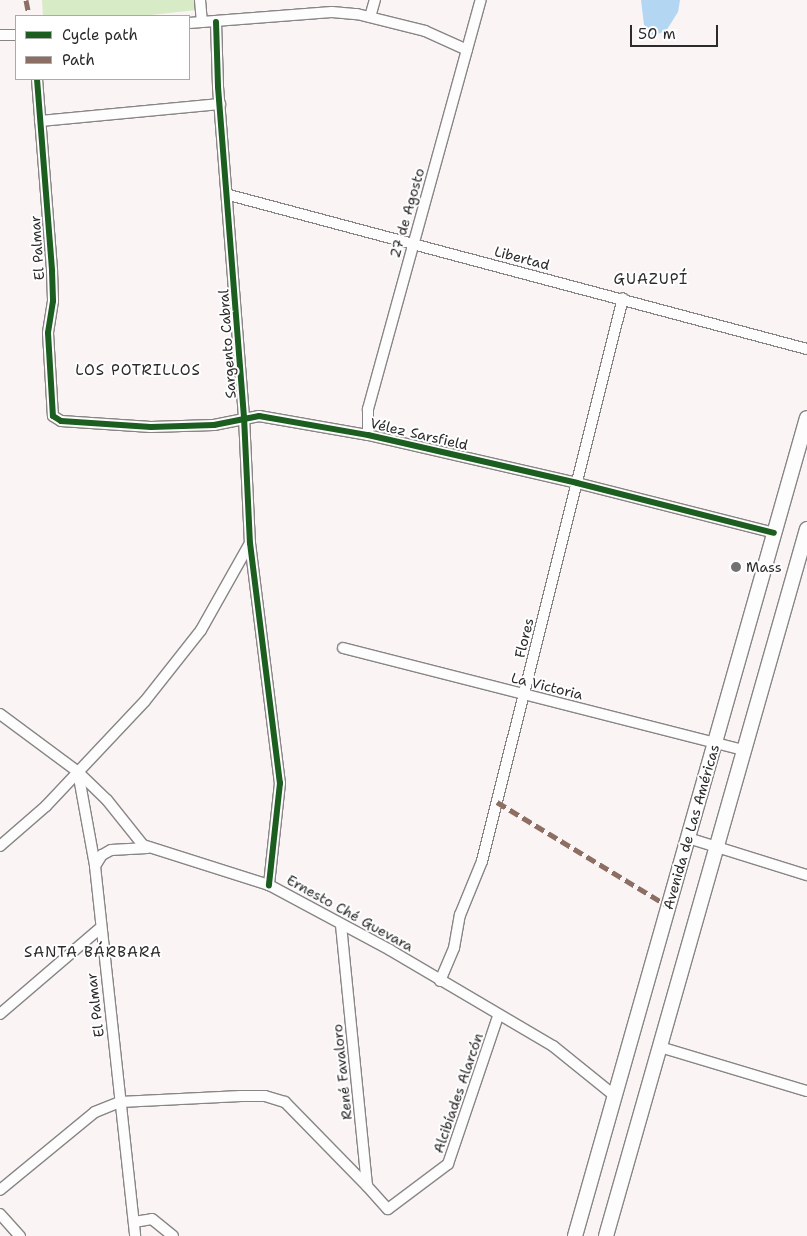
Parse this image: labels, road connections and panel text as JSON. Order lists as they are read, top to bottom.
{
  "streets": {
    "main road": ["Avenida de Las Américas"],
    "street": [
      "27 de Agosto",
      "El Palmar",
      "Libertad",
      "Sargento Cabral",
      "Vélez Sarsfield",
      "Flores",
      "La Victoria",
      "Ernesto Ché Guevara",
      "René Favaloro",
      "Alcibíades Alarcón"
    ]
  },
  "crossings": [
    ["27 de Agosto", "Libertad"],
    ["27 de Agosto", "Vélez Sarsfield"],
    ["El Palmar", "Vélez Sarsfield"],
    ["Libertad", "Sargento Cabral"],
    ["Libertad", "Flores"],
    ["Sargento Cabral", "Vélez Sarsfield"],
    ["Sargento Cabral", "Ernesto Ché Guevara"],
    ["Vélez Sarsfield", "Flores"],
    ["Vélez Sarsfield", "Avenida de Las Américas"],
    ["Flores", "La Victoria"],
    ["Flores", "Ernesto Ché Guevara"],
    ["La Victoria", "Avenida de Las Américas"],
    ["Avenida de Las Américas", "Ernesto Ché Guevara"],
    ["Ernesto Ché Guevara", "René Favaloro"],
    ["Ernesto Ché Guevara", "Alcibíades Alarcón"],
    ["René Favaloro", "Alcibíades Alarcón"]
  ],
  "districts": ["GUAZUPÍ", "LOS POTRILLOS", "SANTA BÁRBARA"],
  "places": ["Mass"],
  "legend": ["Cycle path", "Path"],
  "scale_bar": "50 m"
}
